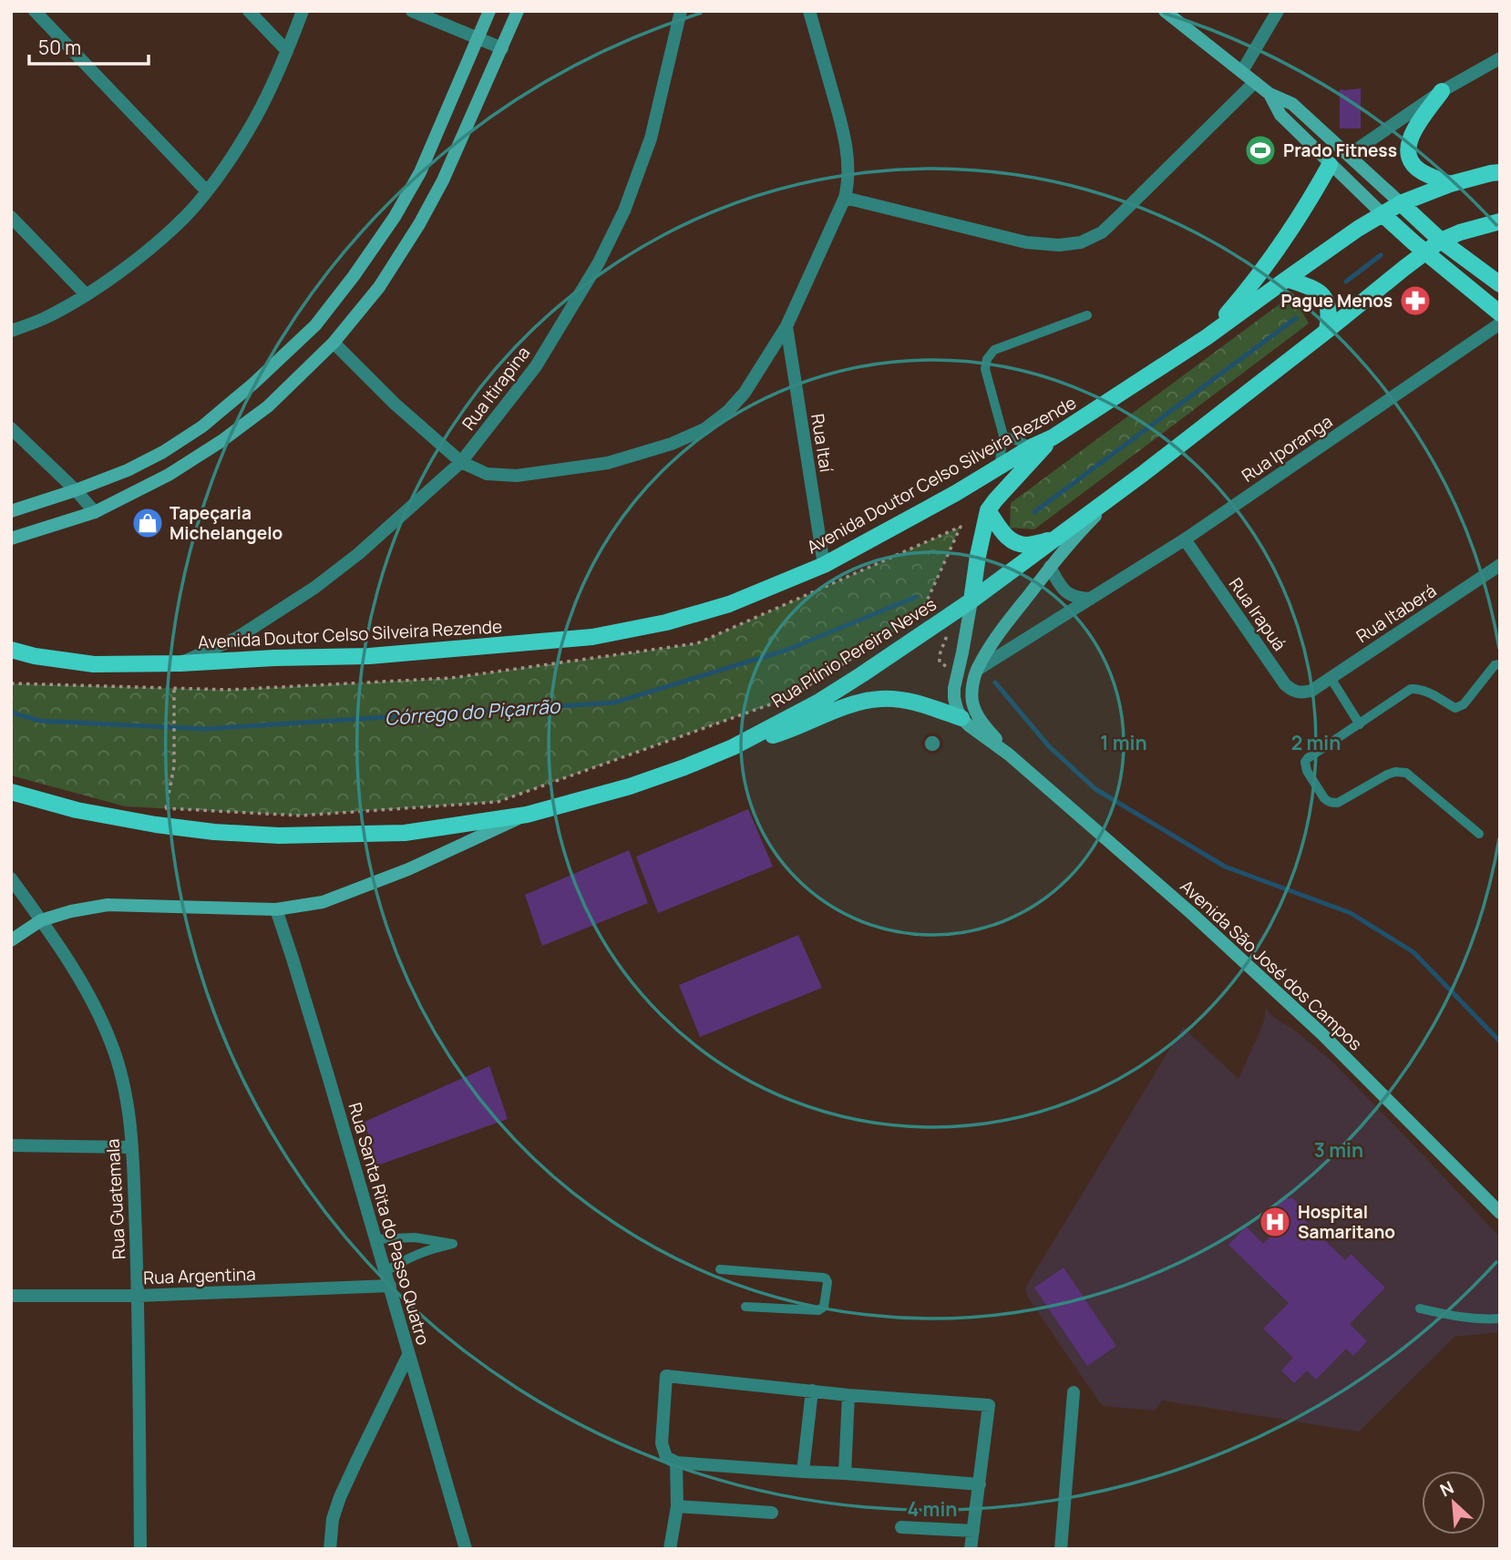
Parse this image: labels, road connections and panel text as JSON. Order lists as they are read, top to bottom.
{
  "streets": {
    "main road": ["Avenida Doutor Celso Silveira Rezende", "Rua Plínio Pereira Neves", "Avenida São José dos Campos"],
    "street": [
      "Rua Itirapina",
      "Rua Itaí",
      "Rua Iporanga",
      "Rua Itaberá",
      "Rua Irapuá",
      "Rua Guatemala",
      "Rua Santa Rita do Passo Quatro",
      "Rua Argentina"
    ]
  },
  "crossings": [
    ["Rua Itirapina", "Avenida Doutor Celso Silveira Rezende"],
    ["Rua Itaí", "Avenida Doutor Celso Silveira Rezende"],
    ["Rua Iporanga", "Rua Irapuá"],
    ["Rua Iporanga", "Avenida São José dos Campos"],
    ["Rua Itaberá", "Rua Irapuá"],
    ["Rua Plínio Pereira Neves", "Avenida São José dos Campos"],
    ["Rua Guatemala", "Rua Argentina"],
    ["Rua Santa Rita do Passo Quatro", "Rua Argentina"]
  ],
  "water": ["Córrego do Piçarrão"],
  "places": {
    "sports": ["Prado Fitness"],
    "pharmacy": ["Pague Menos"],
    "shop": ["Tapeçaria Michelangelo"],
    "hospital": ["Hospital Samaritano"]
  },
  "scale_bar": "50 m",
  "north": "top left",
  "rings": [
    "1 min",
    "2 min",
    "3 min",
    "4 min"
  ]
}
